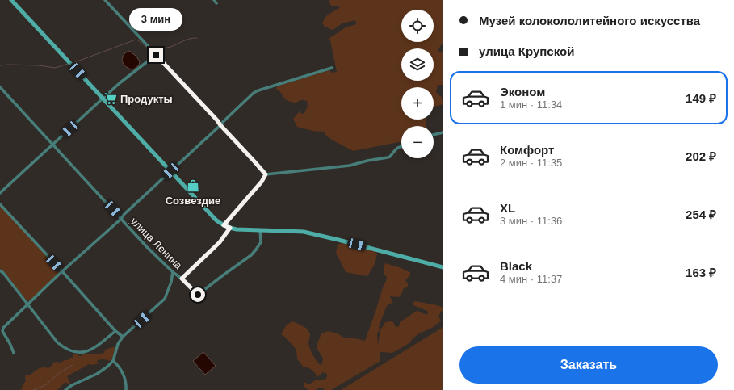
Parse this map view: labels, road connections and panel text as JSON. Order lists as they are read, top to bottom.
{
  "streets": {
    "street": ["улица Ленина"]
  },
  "places": {
    "supermarket": ["Продукты"],
    "shop": ["Созвездие"]
  },
  "page": {
    "banner": ["Музей колокололитейного искусства", "улица Крупской"],
    "bubble": "3 мин",
    "map_buttons": ["+", "−"],
    "list": [
      {
        "name": "Эконом",
        "note": "1 мин · 11:34",
        "value": "149 ₽"
      },
      {
        "name": "Комфорт",
        "note": "2 мин · 11:35",
        "value": "202 ₽"
      },
      {
        "name": "XL",
        "note": "3 мин · 11:36",
        "value": "254 ₽"
      },
      {
        "name": "Black",
        "note": "4 мин · 11:37",
        "value": "163 ₽"
      }
    ],
    "buttons": "Заказать"
  }
}
